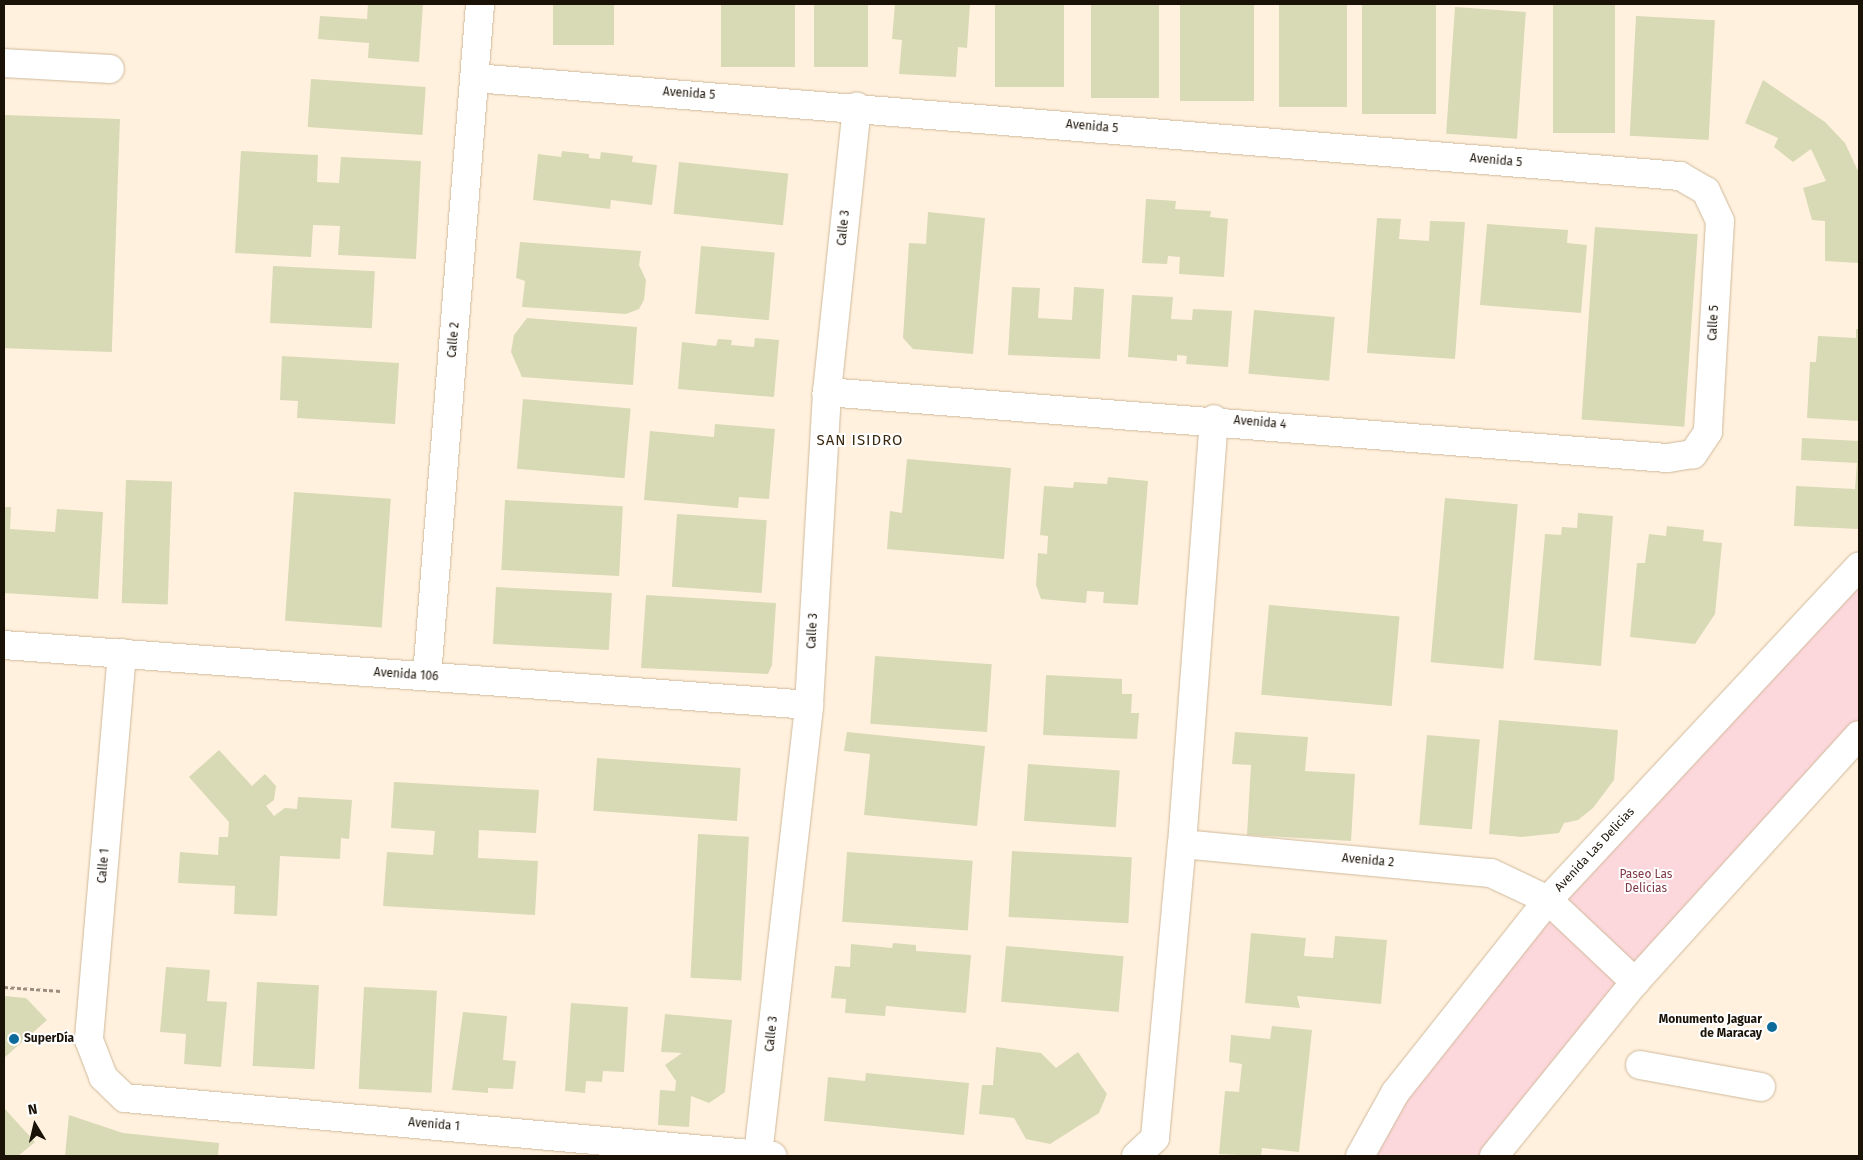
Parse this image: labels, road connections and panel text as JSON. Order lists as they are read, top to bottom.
{
  "streets": {
    "street": [
      "Avenida 5",
      "Calle 3",
      "Calle 5",
      "Calle 2",
      "Avenida 4",
      "Avenida 106",
      "Avenida Las Delicias",
      "Avenida 2",
      "Calle 1",
      "Avenida 1"
    ]
  },
  "crossings": [
    ["Avenida 5", "Calle 3"],
    ["Avenida 5", "Calle 5"],
    ["Avenida 5", "Calle 2"],
    ["Calle 3", "Avenida 4"],
    ["Calle 3", "Avenida 106"],
    ["Calle 3", "Avenida 1"],
    ["Calle 5", "Avenida 4"],
    ["Calle 2", "Avenida 106"],
    ["Avenida 106", "Calle 1"],
    ["Avenida Las Delicias", "Avenida 2"],
    ["Calle 1", "Avenida 1"]
  ],
  "districts": ["SAN ISIDRO"],
  "parks": ["Paseo Las Delicias"],
  "places": ["Monumento Jaguar de Maracay", "SuperDía"],
  "north": "top"
}
